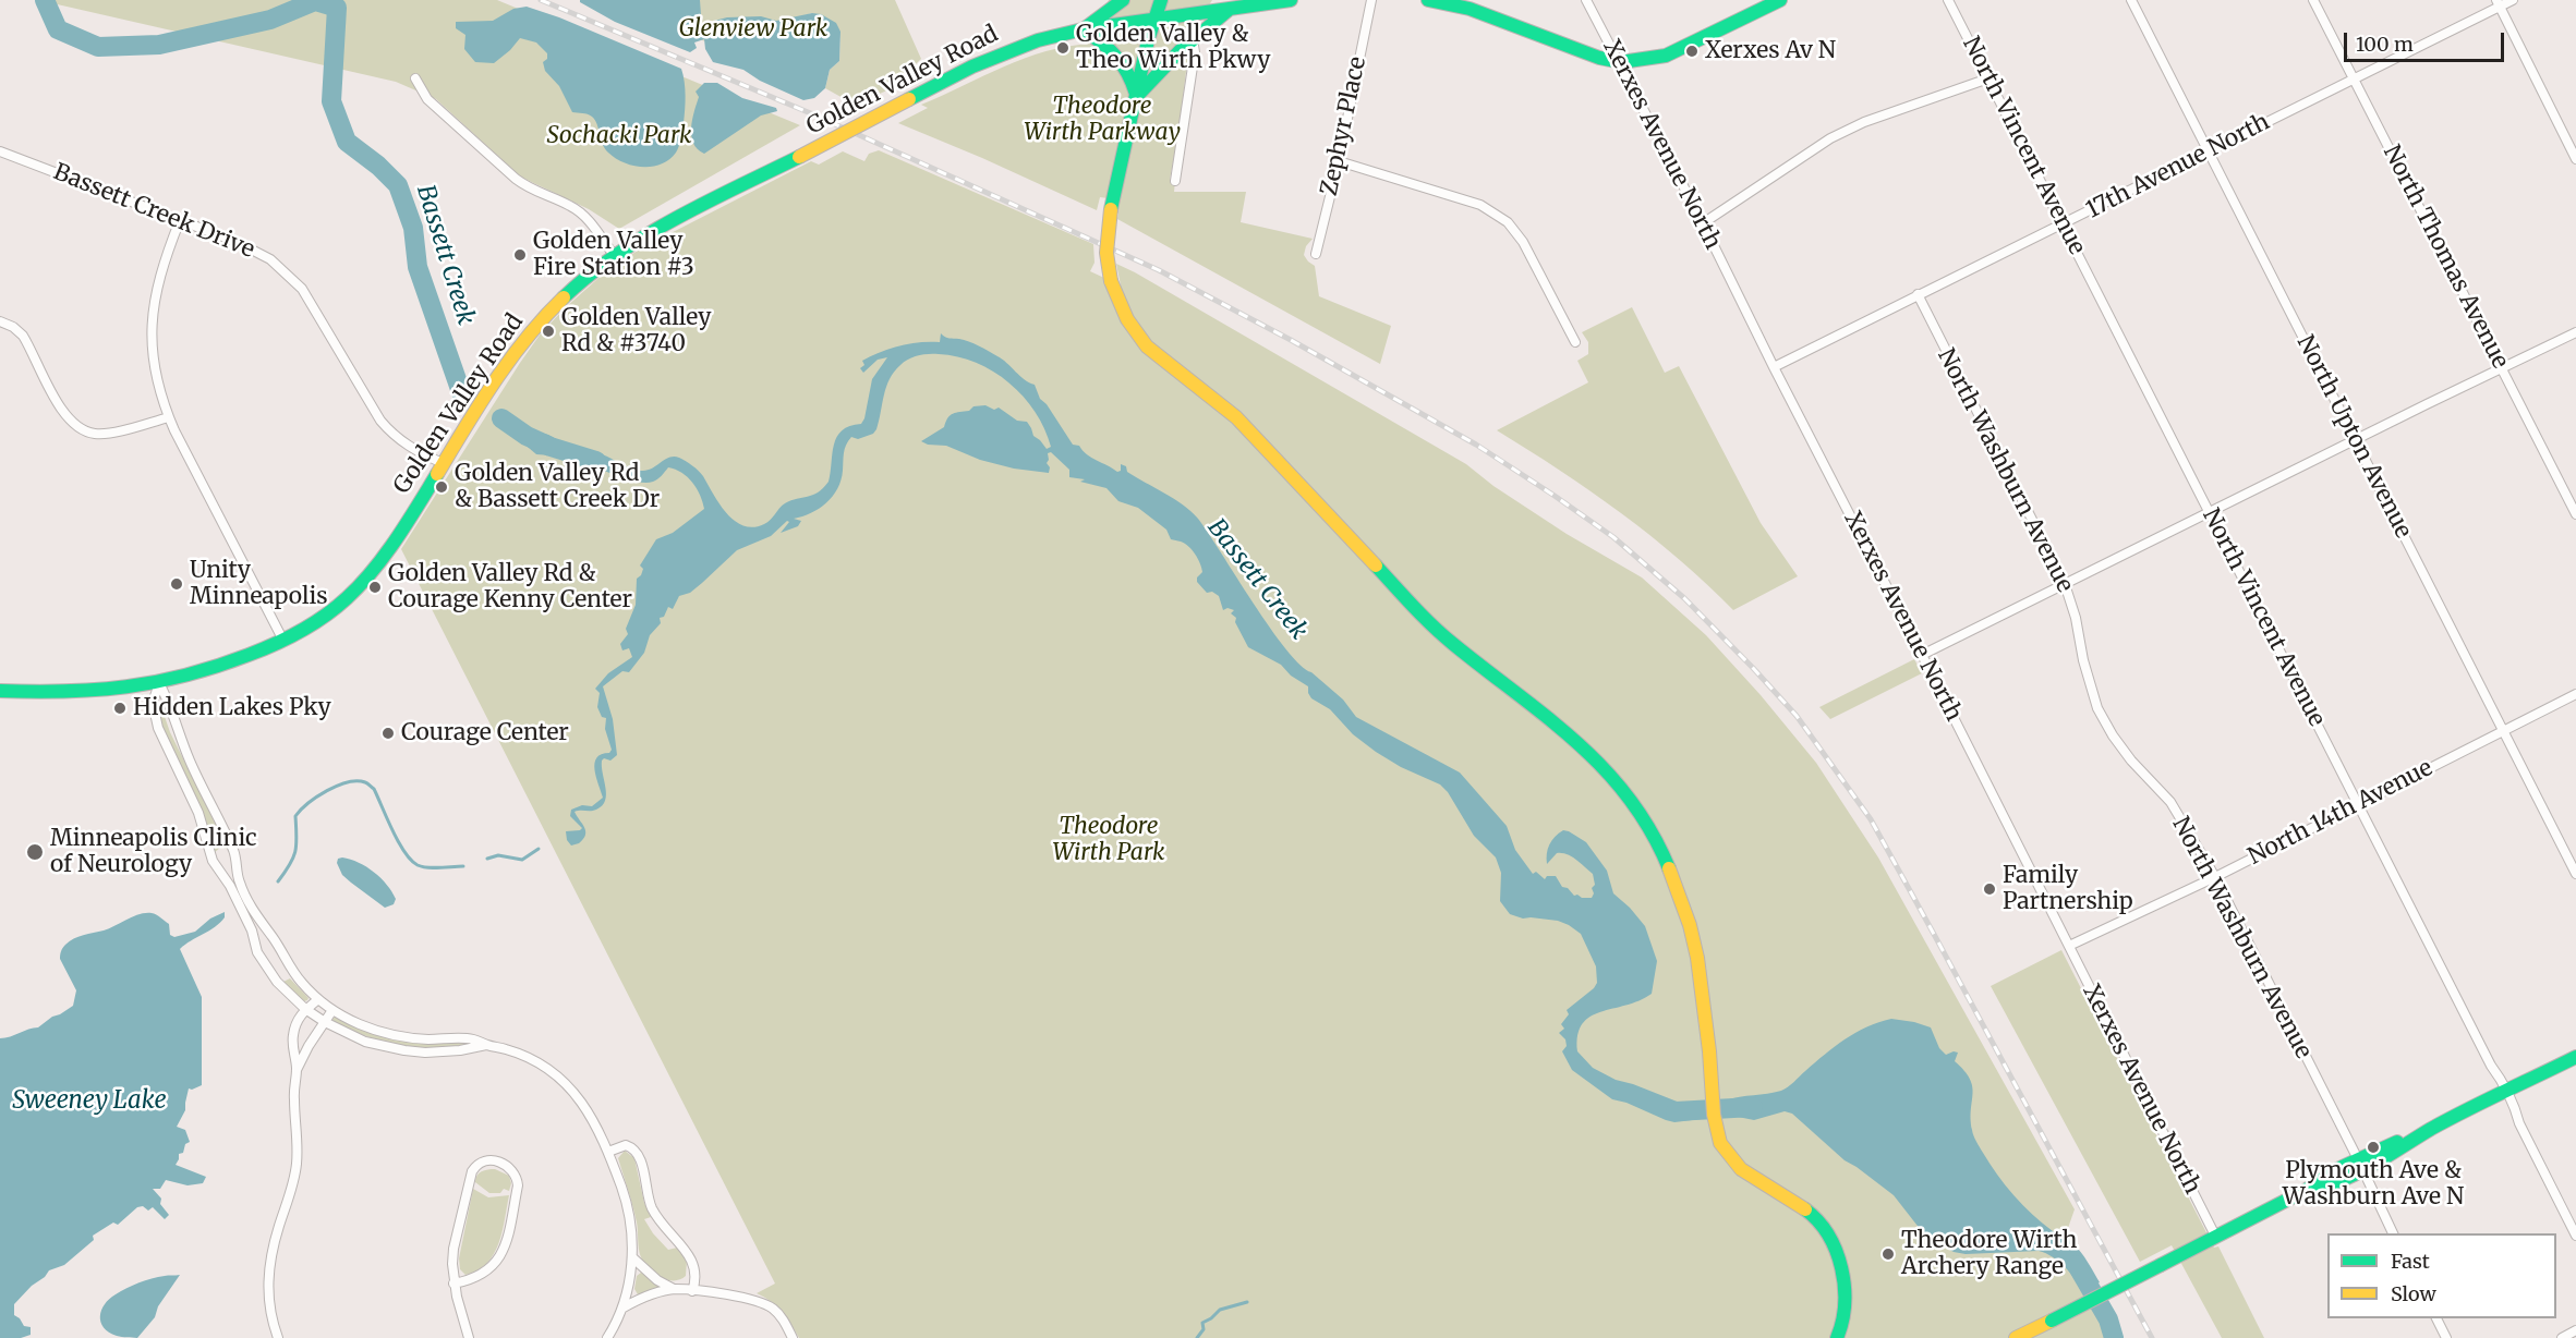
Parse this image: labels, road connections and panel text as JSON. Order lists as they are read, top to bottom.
{
  "streets": {
    "street": [
      "Golden Valley Road",
      "Zephyr Place",
      "Xerxes Avenue North",
      "North Vincent Avenue",
      "17th Avenue North",
      "Bassett Creek Drive",
      "North Thomas Avenue",
      "North Upton Avenue",
      "North Washburn Avenue",
      "North 14th Avenue"
    ]
  },
  "crossings": [
    ["Golden Valley Road", "Bassett Creek Drive"],
    ["Xerxes Avenue North", "17th Avenue North"],
    ["Xerxes Avenue North", "North 14th Avenue"],
    ["North Vincent Avenue", "17th Avenue North"],
    ["North Vincent Avenue", "North 14th Avenue"],
    ["17th Avenue North", "North Thomas Avenue"],
    ["17th Avenue North", "North Upton Avenue"],
    ["17th Avenue North", "North Washburn Avenue"],
    ["North Upton Avenue", "North 14th Avenue"],
    ["North Washburn Avenue", "North 14th Avenue"]
  ],
  "water": ["Bassett Creek", "Sweeney Lake"],
  "parks": [
    "Glenview Park",
    "Theodore Wirth Parkway",
    "Sochacki Park",
    "Theodore Wirth Park"
  ],
  "places": [
    "Golden Valley & Theo Wirth Pkwy",
    "Xerxes Av N",
    "Golden Valley Fire Station #3",
    "Golden Valley Rd & #3740",
    "Golden Valley Rd & Bassett Creek Dr",
    "Unity Minneapolis",
    "Golden Valley Rd & Courage Kenny Center",
    "Hidden Lakes Pky",
    "Courage Center",
    "Minneapolis Clinic of Neurology",
    "Family Partnership",
    "Plymouth Ave & Washburn Ave N",
    "Theodore Wirth Archery Range"
  ],
  "legend": ["Fast", "Slow"],
  "scale_bar": "100 m"
}
